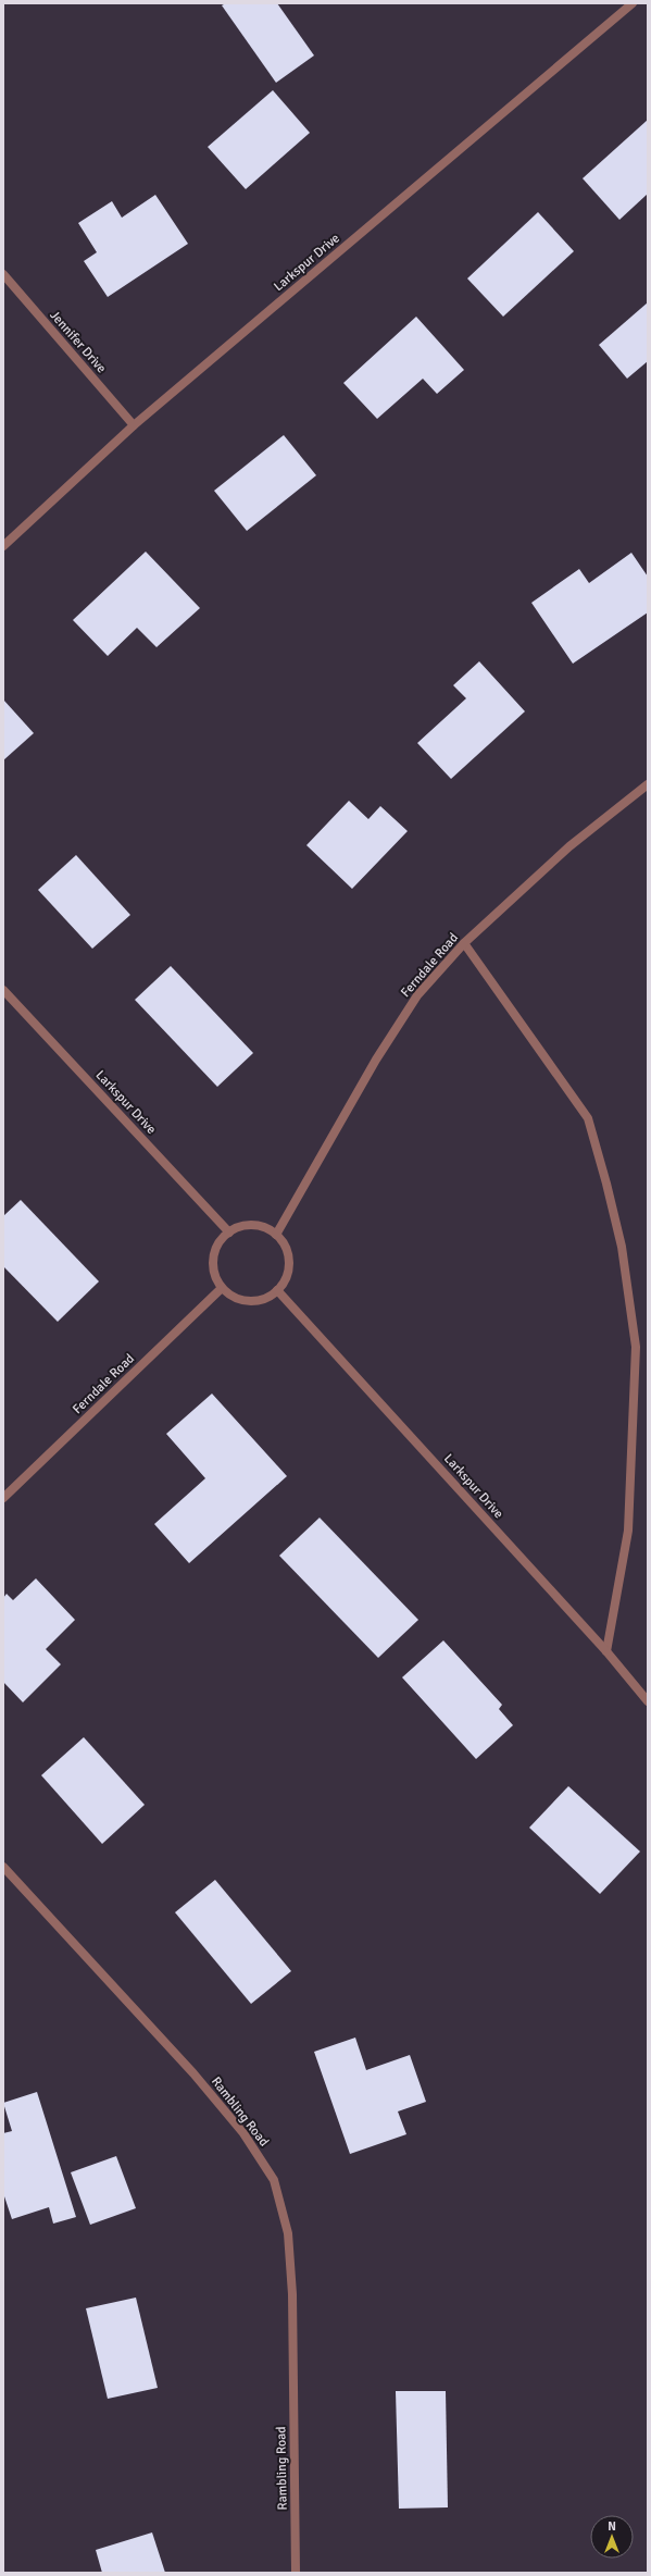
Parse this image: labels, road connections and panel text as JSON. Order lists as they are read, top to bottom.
{
  "streets": {
    "street": [
      "Larkspur Drive",
      "Jennifer Drive",
      "Ferndale Road",
      "Rambling Road"
    ]
  },
  "crossings": [
    ["Larkspur Drive", "Jennifer Drive"],
    ["Larkspur Drive", "Ferndale Road"]
  ],
  "north": "top"
}
